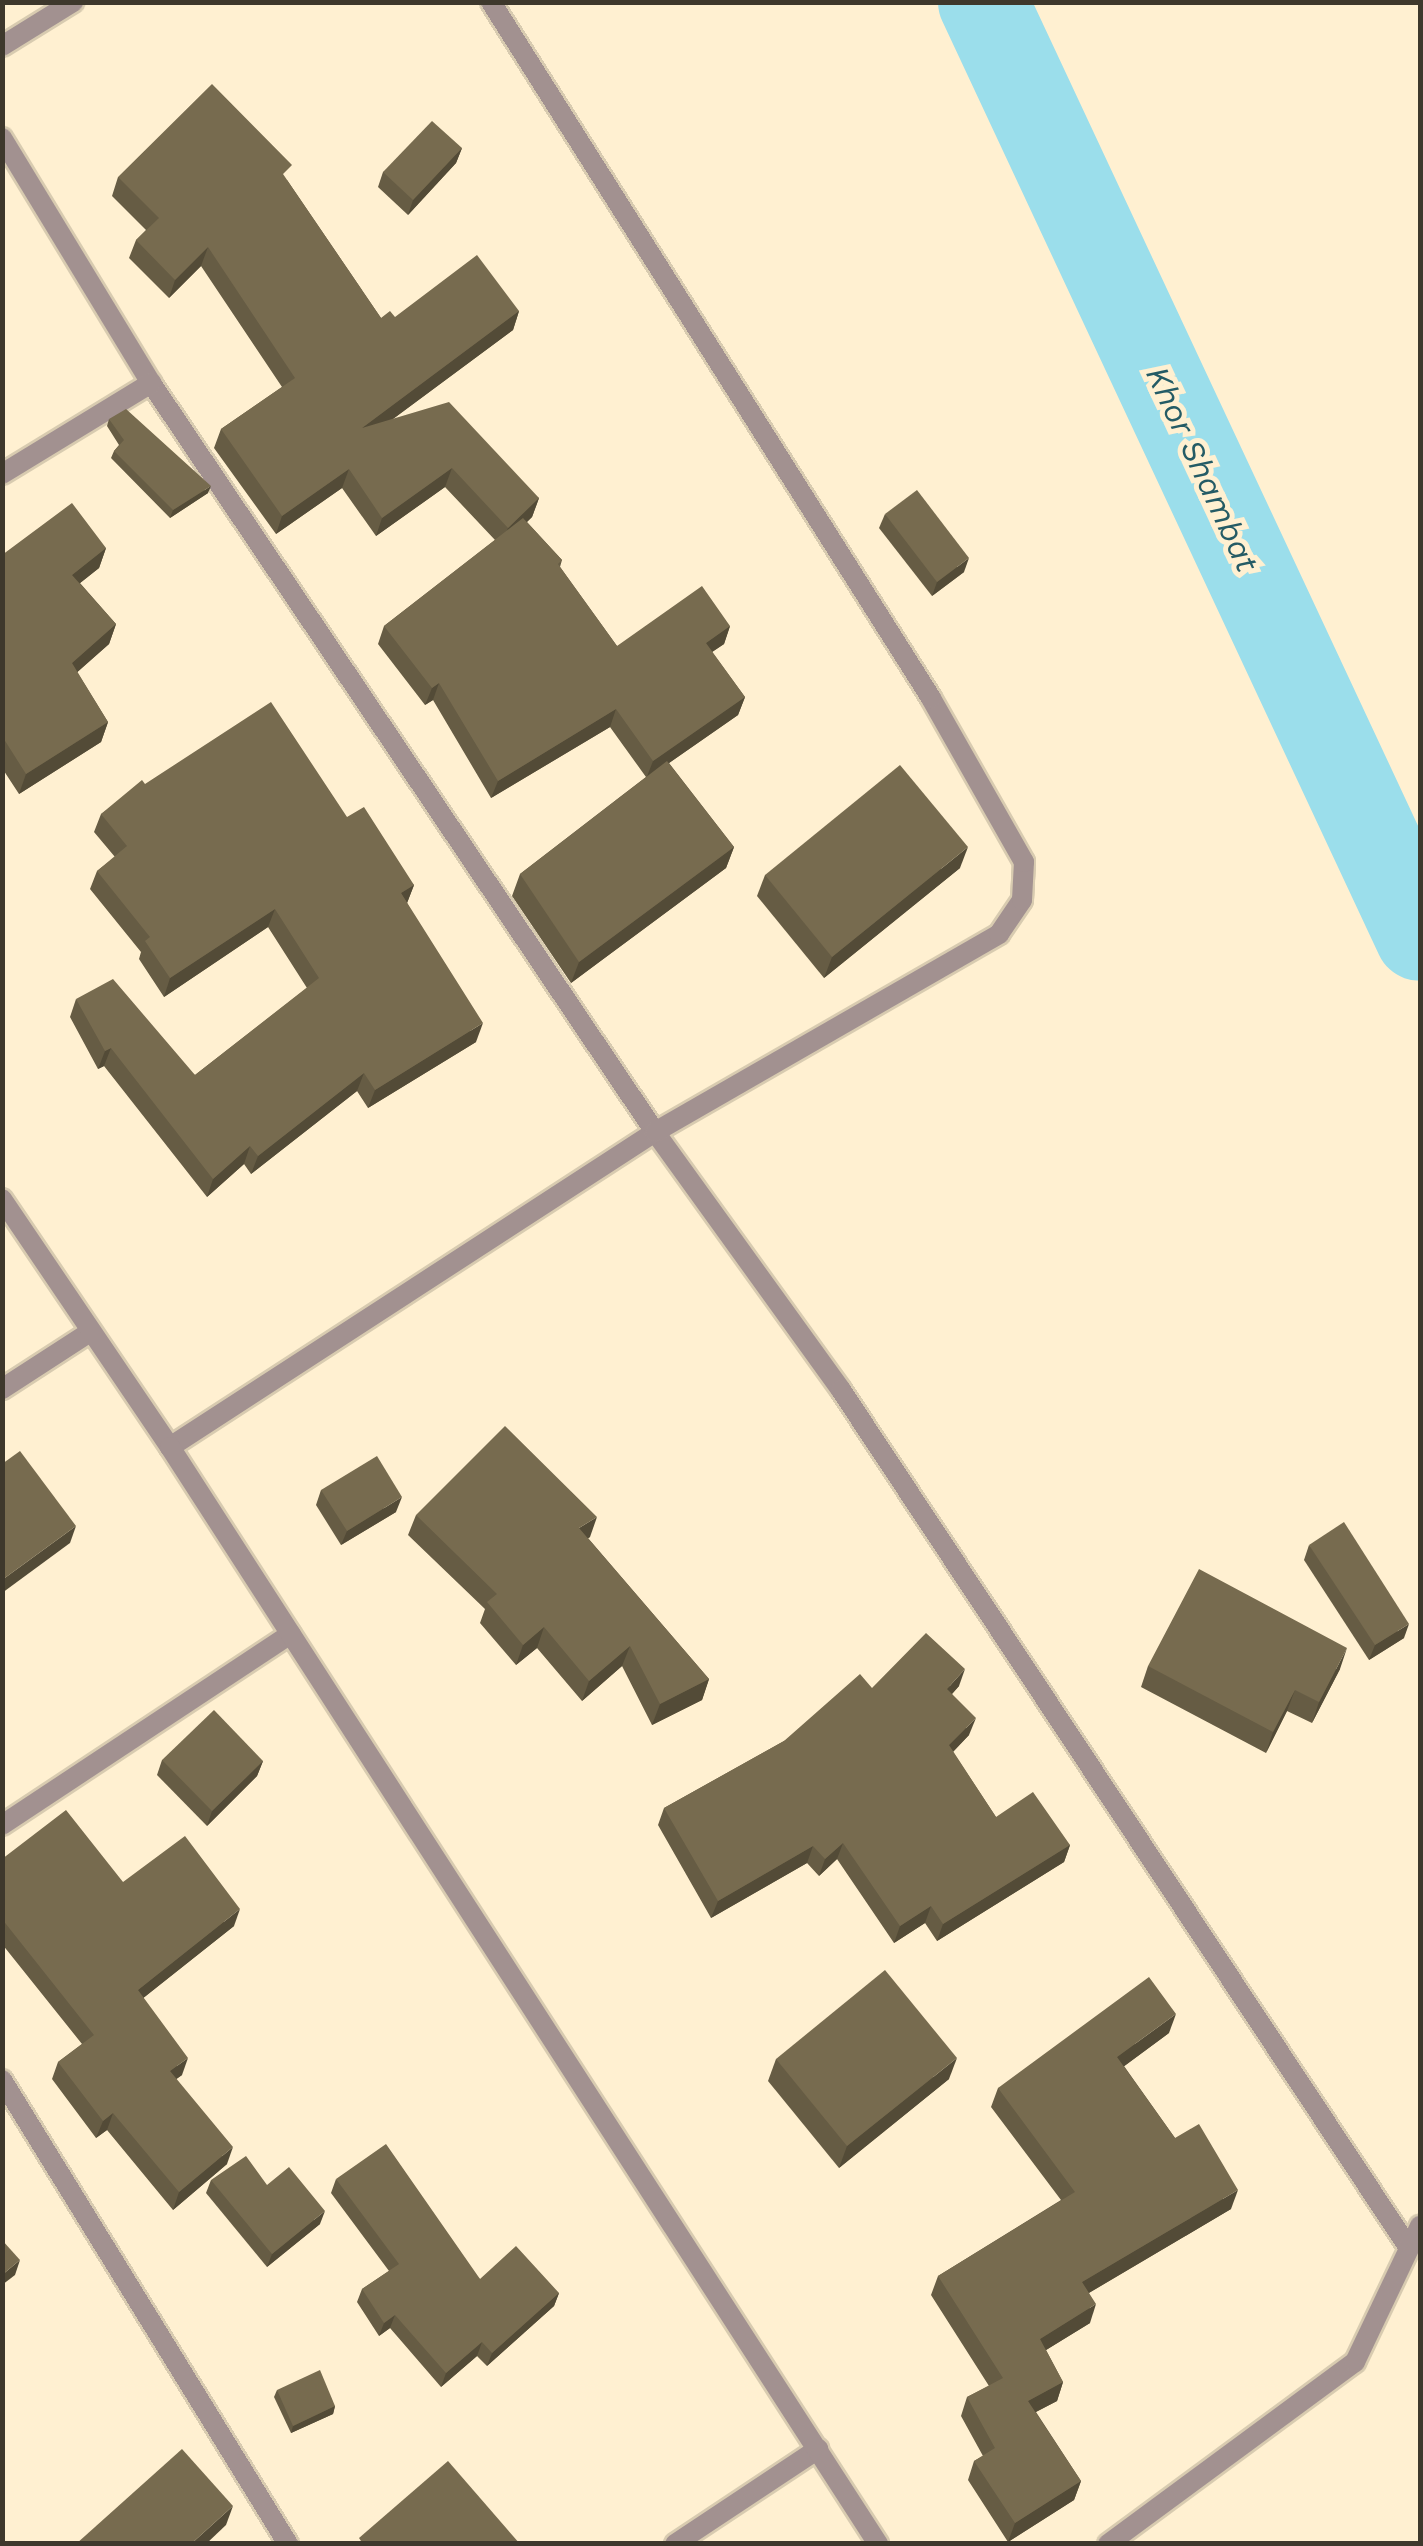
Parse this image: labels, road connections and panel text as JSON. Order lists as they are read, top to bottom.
{
  "water": ["Khor Shambat"]
}
